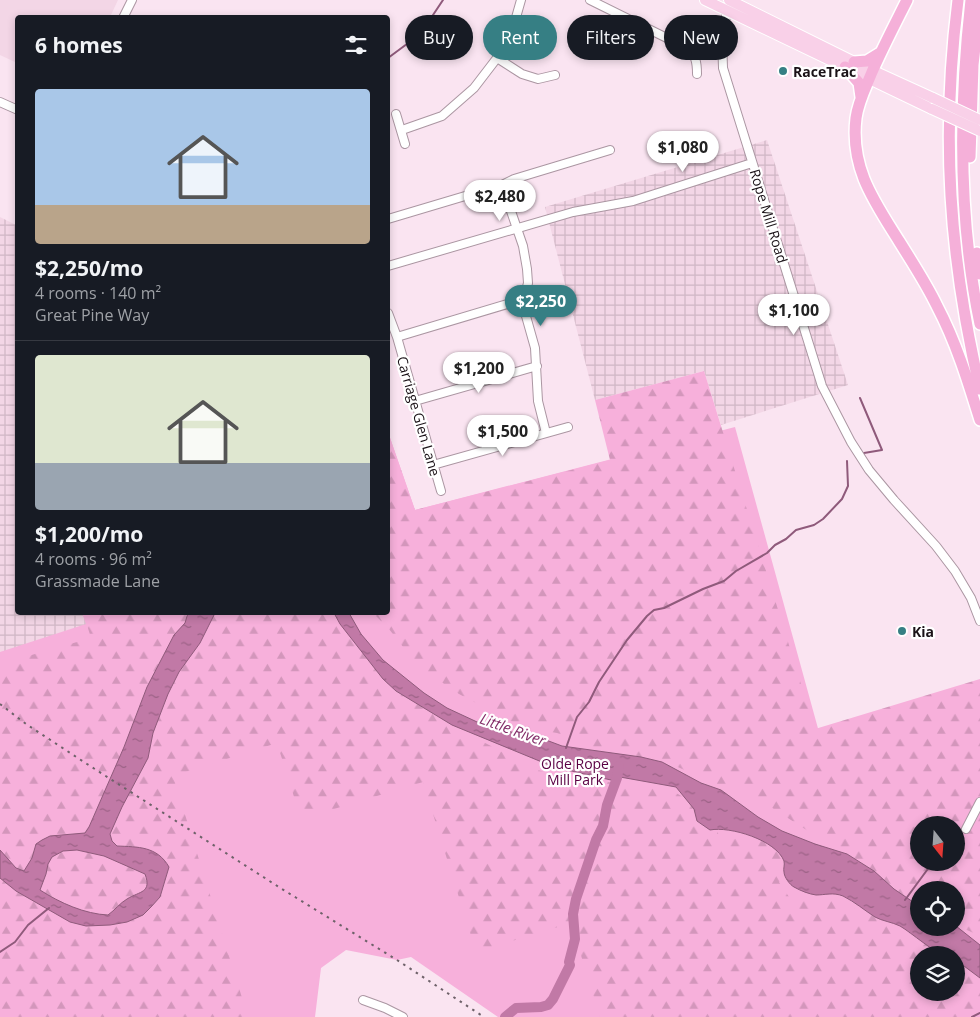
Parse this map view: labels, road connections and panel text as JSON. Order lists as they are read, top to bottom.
{
  "streets": {
    "street": ["Rope Mill Road", "Carriage Glen Lane"]
  },
  "water": ["Little River"],
  "parks": ["Olde Rope Mill Park"],
  "places": ["RaceTrac", "Kia"],
  "north": "bottom",
  "page": {
    "chip": [
      "Buy",
      "Rent",
      "Filters",
      "New"
    ],
    "heading": "6 homes",
    "list": [
      {
        "name": "$2,250/mo",
        "note": "4 rooms · 140 m² · Great Pine Way"
      },
      {
        "name": "$1,200/mo",
        "note": "4 rooms · 96 m² · Grassmade Lane"
      }
    ],
    "price": [
      "$1,080",
      "$2,480",
      "$2,250",
      "$1,100",
      "$1,200",
      "$1,500"
    ]
  }
}
